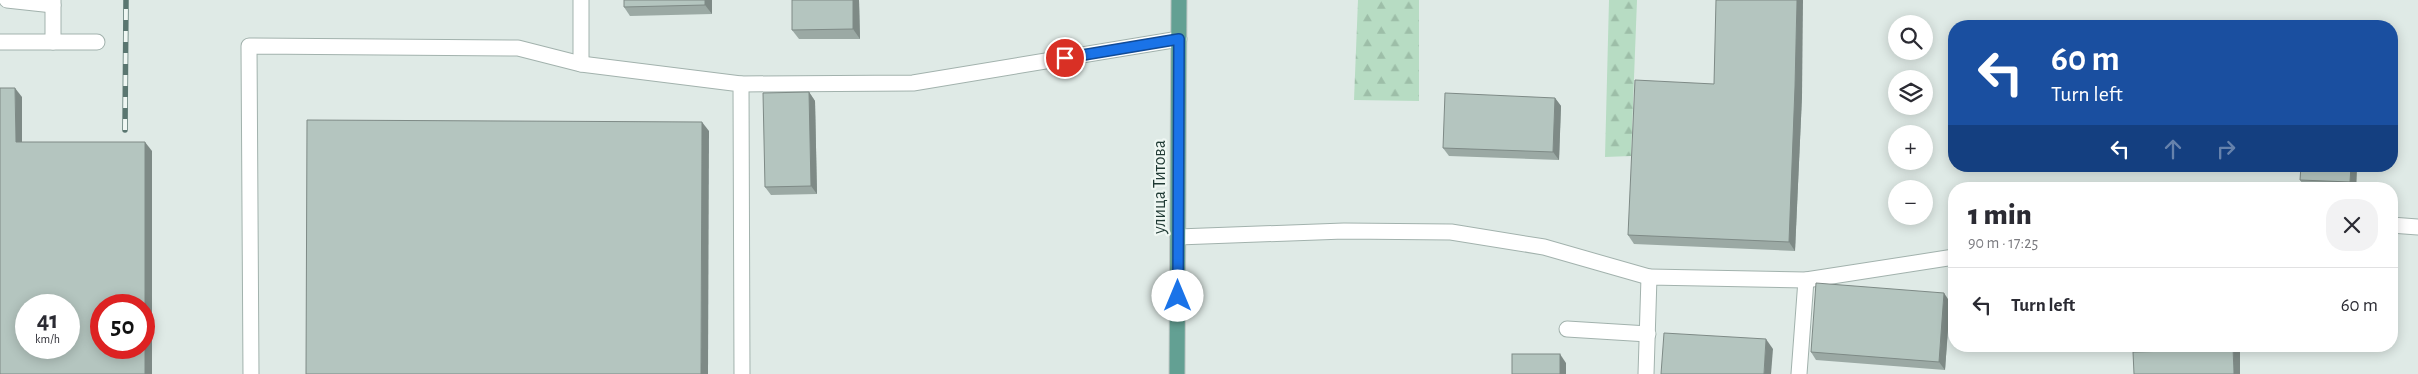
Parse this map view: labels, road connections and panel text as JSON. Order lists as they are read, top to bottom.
{
  "streets": {
    "main road": ["улица Титова"]
  },
  "page": {
    "map_buttons": ["+", "−"],
    "turn": ["60 m", "Turn left"],
    "heading": ["1 min", "90 m · 17:25"],
    "list": [
      {
        "name": "Turn left",
        "value": "60 m"
      }
    ],
    "speed": "41 km/h",
    "limit": "50"
  }
}
